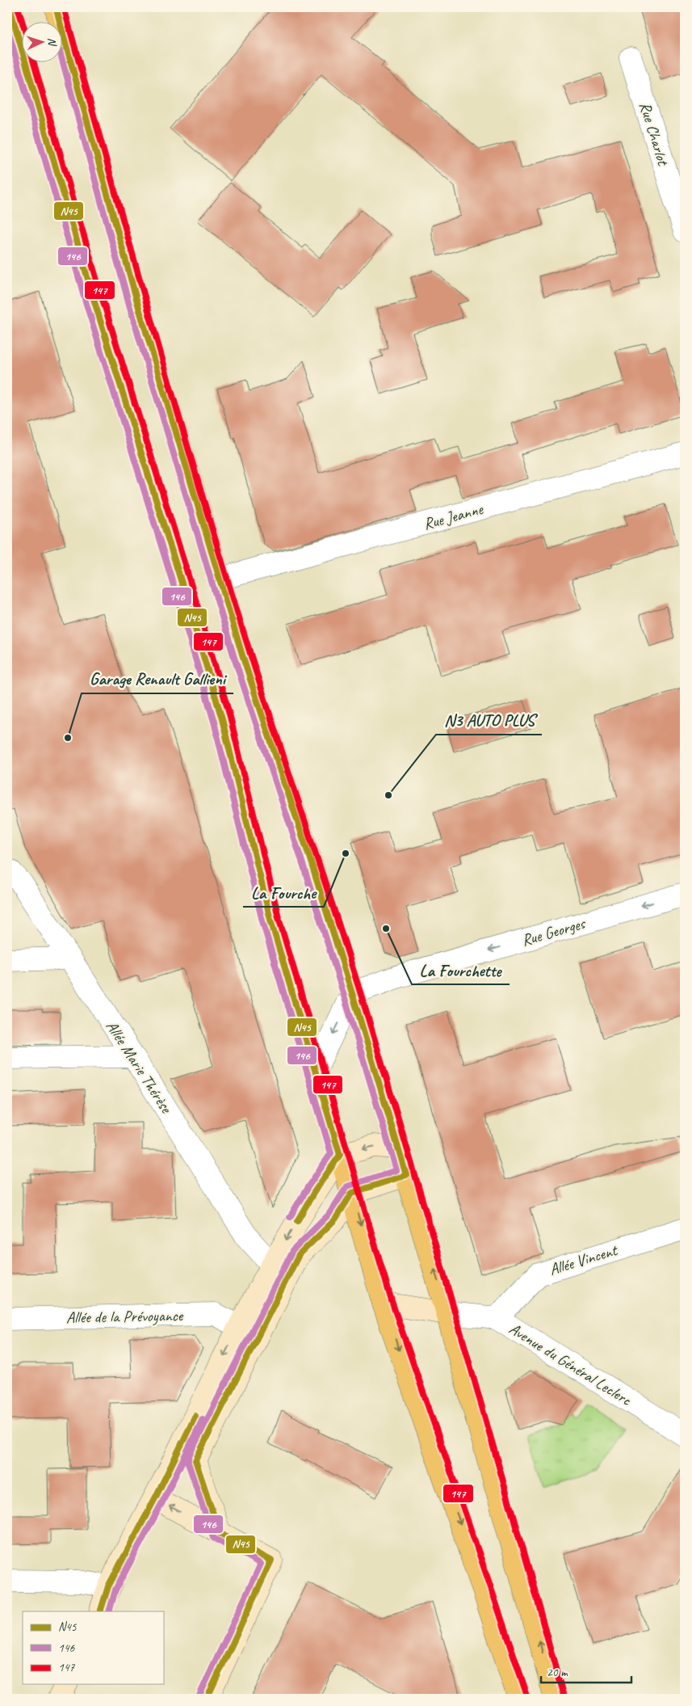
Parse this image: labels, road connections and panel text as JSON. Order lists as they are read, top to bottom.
{
  "streets": {
    "street": [
      "Rue Charlot",
      "Rue Jeanne",
      "Rue Georges",
      "Allée Marie Thérèse",
      "Allée Vincent",
      "Allée de la Prévoyance",
      "Avenue du Général Leclerc"
    ]
  },
  "crossings": [
    ["Allée Vincent", "Avenue du Général Leclerc"]
  ],
  "one_way": ["Rue Georges"],
  "places": [
    "Garage Renault Gallieni",
    "N3 AUTO PLUS",
    "La Fourche",
    "La Fourchette"
  ],
  "lines": ["transit line N45", "transit line 147", "transit line 146"],
  "legend": ["N45", "146", "147"],
  "scale_bar": "20 m",
  "north": "right"
}
